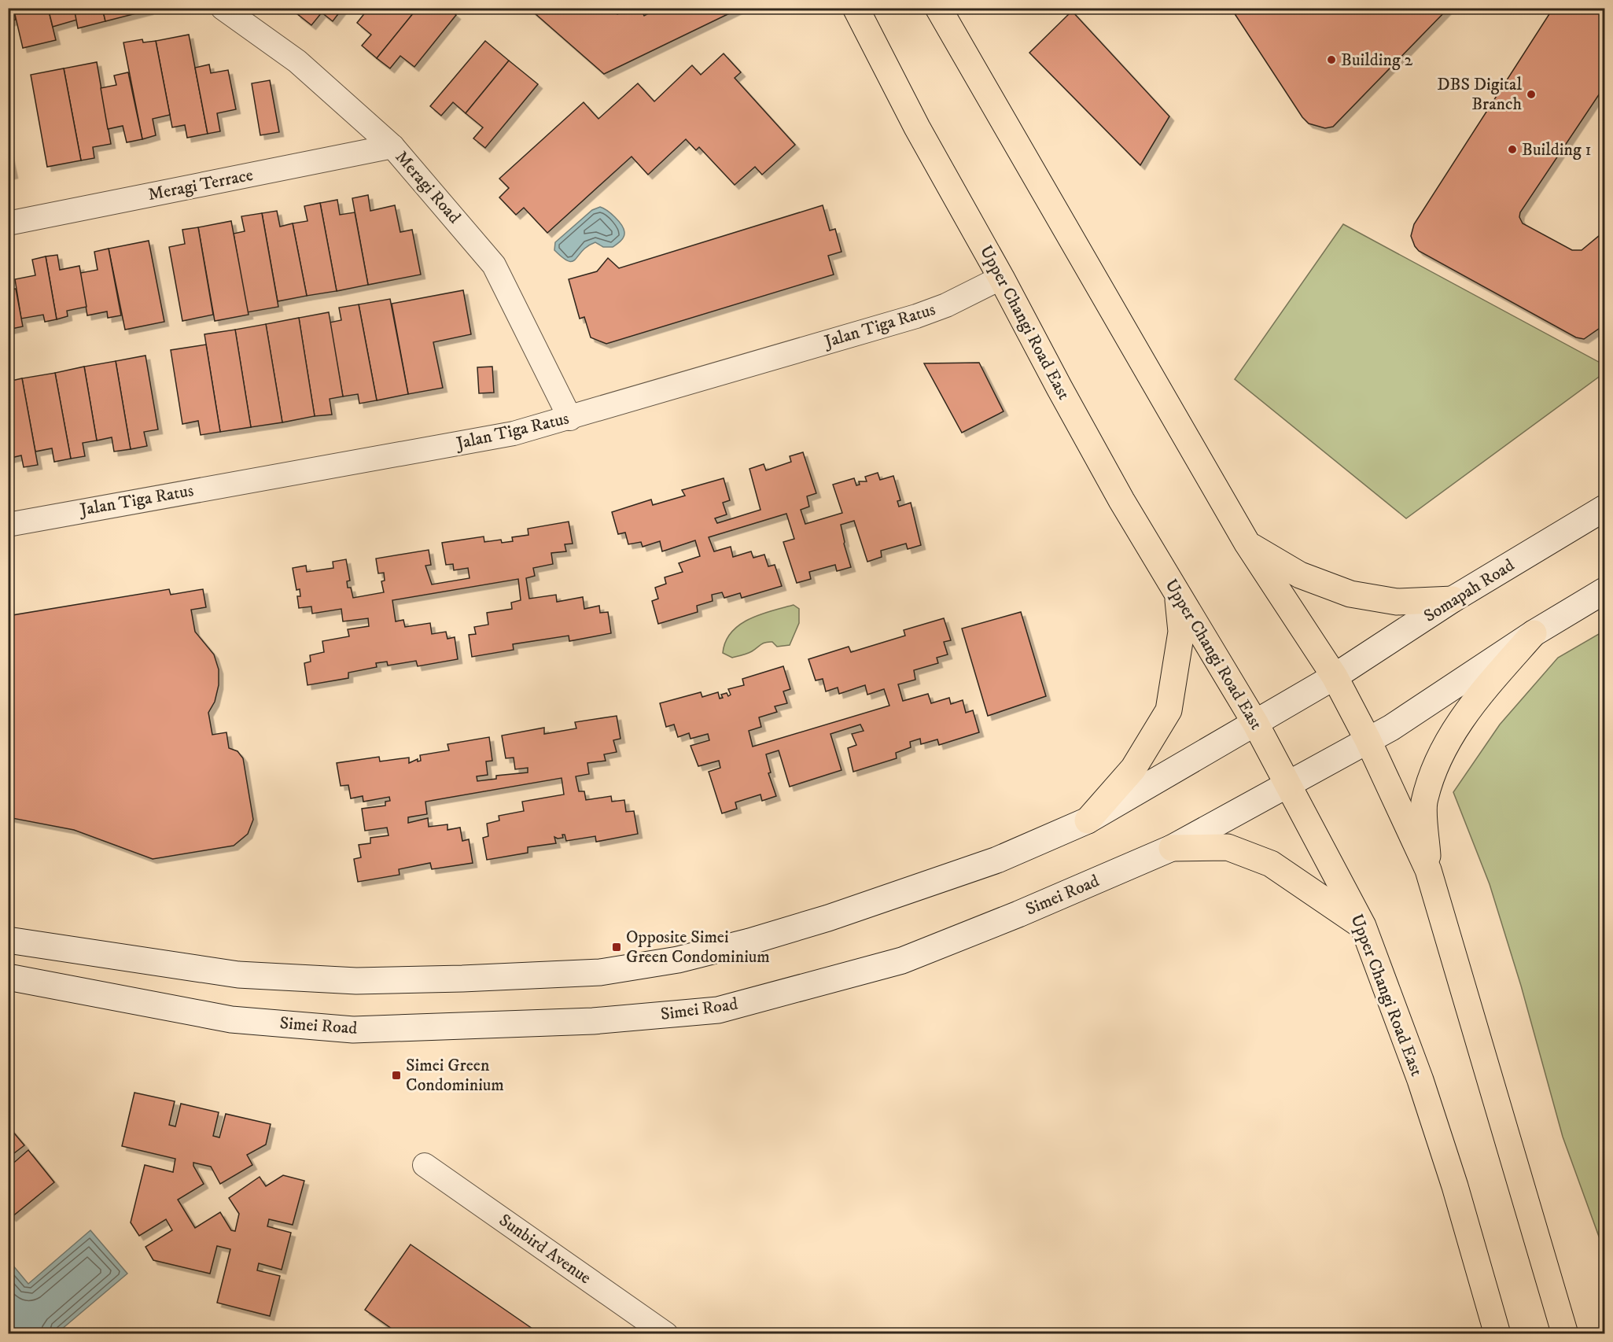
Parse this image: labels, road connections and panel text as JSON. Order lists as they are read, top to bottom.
{
  "streets": {
    "main road": ["Upper Changi Road East", "Somapah Road", "Simei Road"],
    "street": [
      "Meragi Terrace",
      "Meragi Road",
      "Jalan Tiga Ratus",
      "Sunbird Avenue"
    ]
  },
  "crossings": [
    ["Meragi Terrace", "Meragi Road"],
    ["Meragi Road", "Jalan Tiga Ratus"],
    ["Upper Changi Road East", "Jalan Tiga Ratus"],
    ["Upper Changi Road East", "Simei Road"]
  ],
  "places": {
    "other": ["Building 2", "DBS Digital Branch", "Building 1"],
    "transit": ["Opposite Simei Green Condominium", "Simei Green Condominium"]
  }
}
